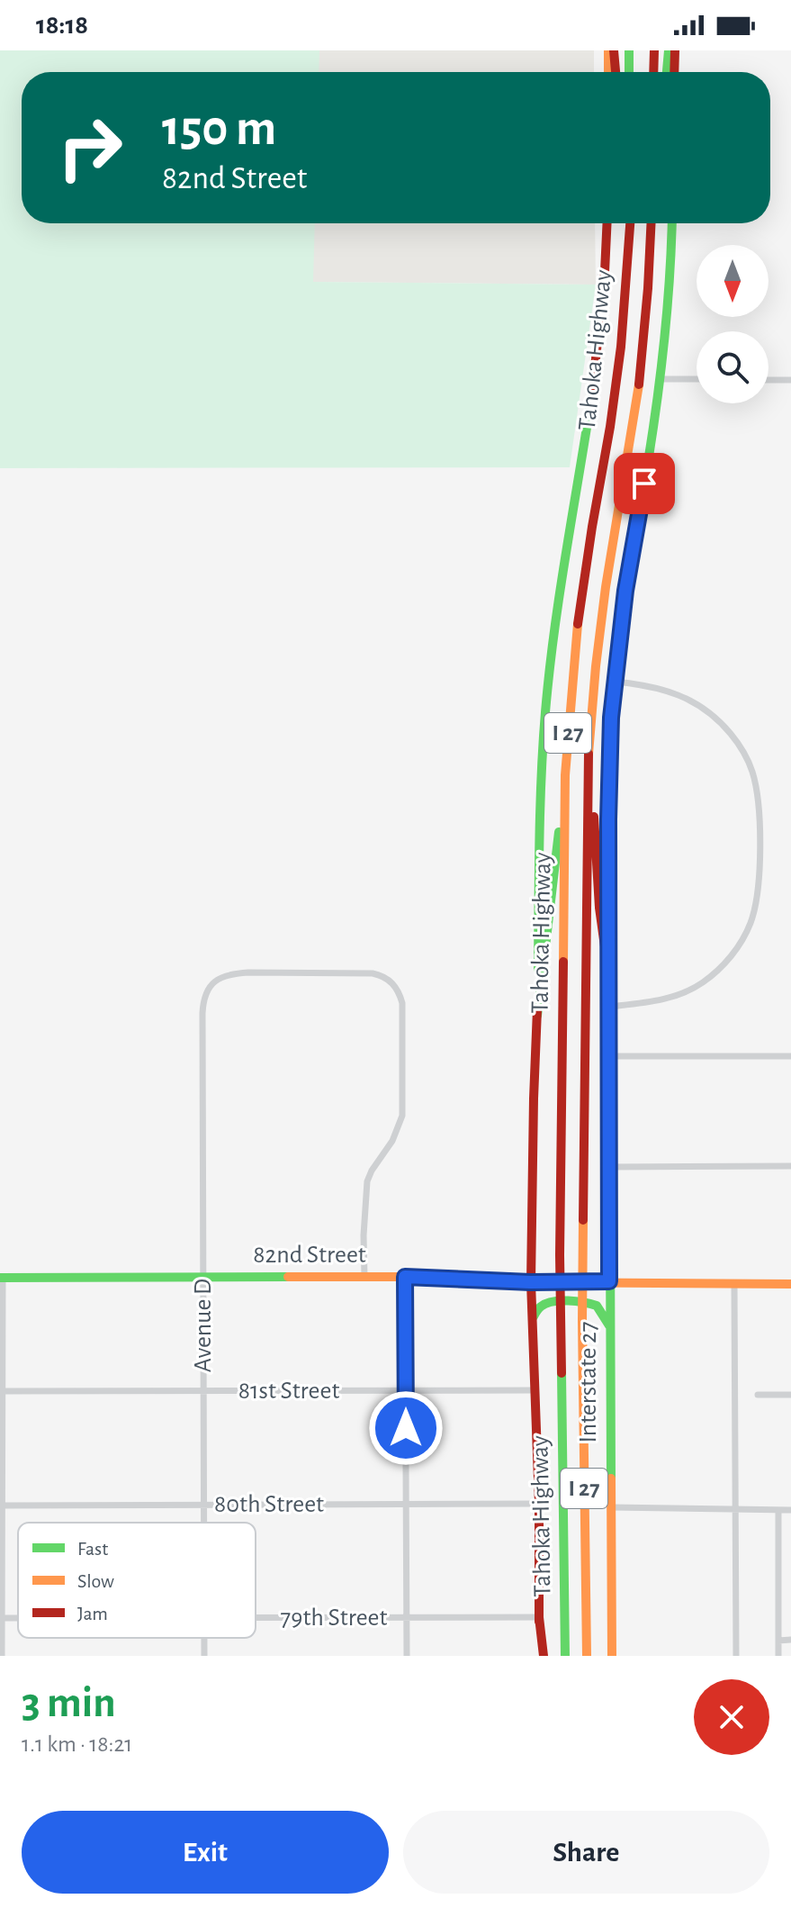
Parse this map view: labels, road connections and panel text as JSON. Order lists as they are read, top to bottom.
{
  "streets": {
    "main road": [
      "Tahoka Highway",
      "I 27",
      "82nd Street",
      "Interstate 27"
    ],
    "street": [
      "Avenue D",
      "81st Street",
      "80th Street",
      "79th Street"
    ]
  },
  "crossings": [
    ["Tahoka Highway", "Interstate 27"],
    ["82nd Street", "Avenue D"],
    ["82nd Street", "Interstate 27"],
    ["Avenue D", "81st Street"],
    ["Avenue D", "80th Street"],
    ["Interstate 27", "81st Street"],
    ["Interstate 27", "80th Street"],
    ["Interstate 27", "79th Street"]
  ],
  "legend": ["Fast", "Slow", "Jam"],
  "north": "bottom",
  "page": {
    "status": "18:18",
    "turn": ["150 m", "82nd Street"],
    "heading": ["3 min", "1.1 km · 18:21"],
    "buttons": ["Exit", "Share"]
  }
}
